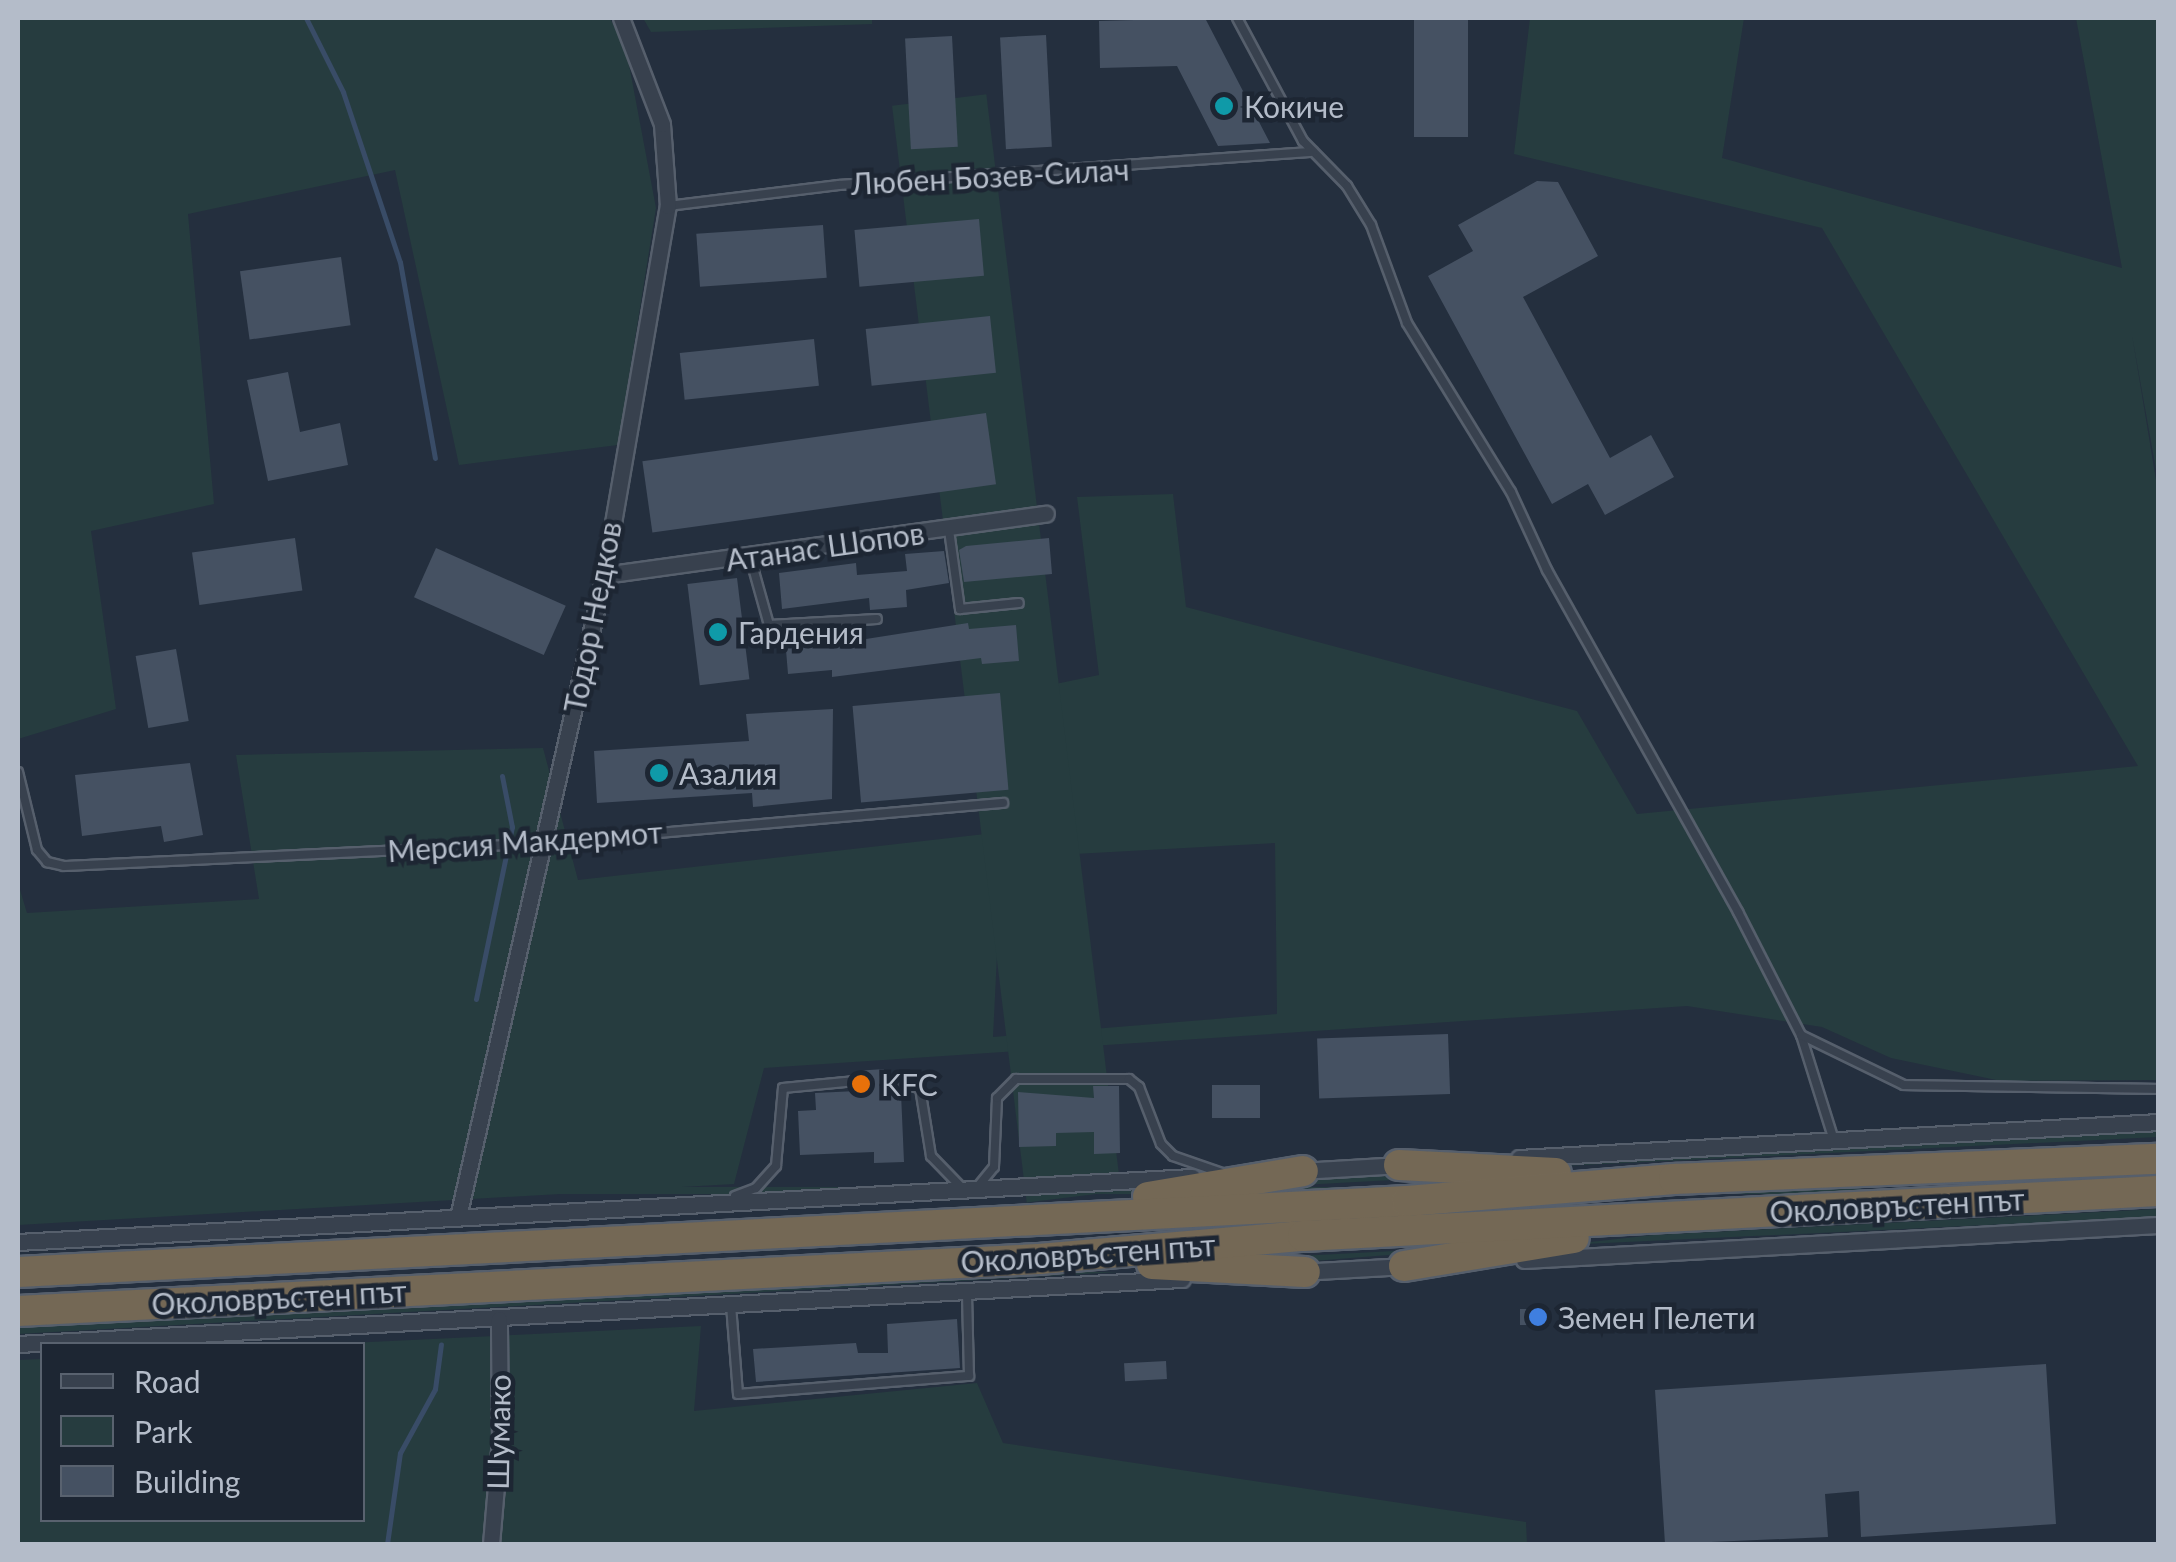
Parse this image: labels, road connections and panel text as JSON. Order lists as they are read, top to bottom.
{
  "streets": {
    "highway": ["Околовръстен път"],
    "street": ["Атанас Шопов", "Тодор Недков", "Шумако"],
    "lane": ["Любен Бозев-Силач", "Мерсия Макдермот"]
  },
  "crossings": [
    ["Любен Бозев-Силач", "Тодор Недков"],
    ["Атанас Шопов", "Тодор Недков"],
    ["Тодор Недков", "Мерсия Макдермот"]
  ],
  "places": [
    "Кокиче",
    "Гардения",
    "Азалия",
    "KFC",
    "Земен Пелети"
  ],
  "legend": ["Road", "Park", "Building"]
}
